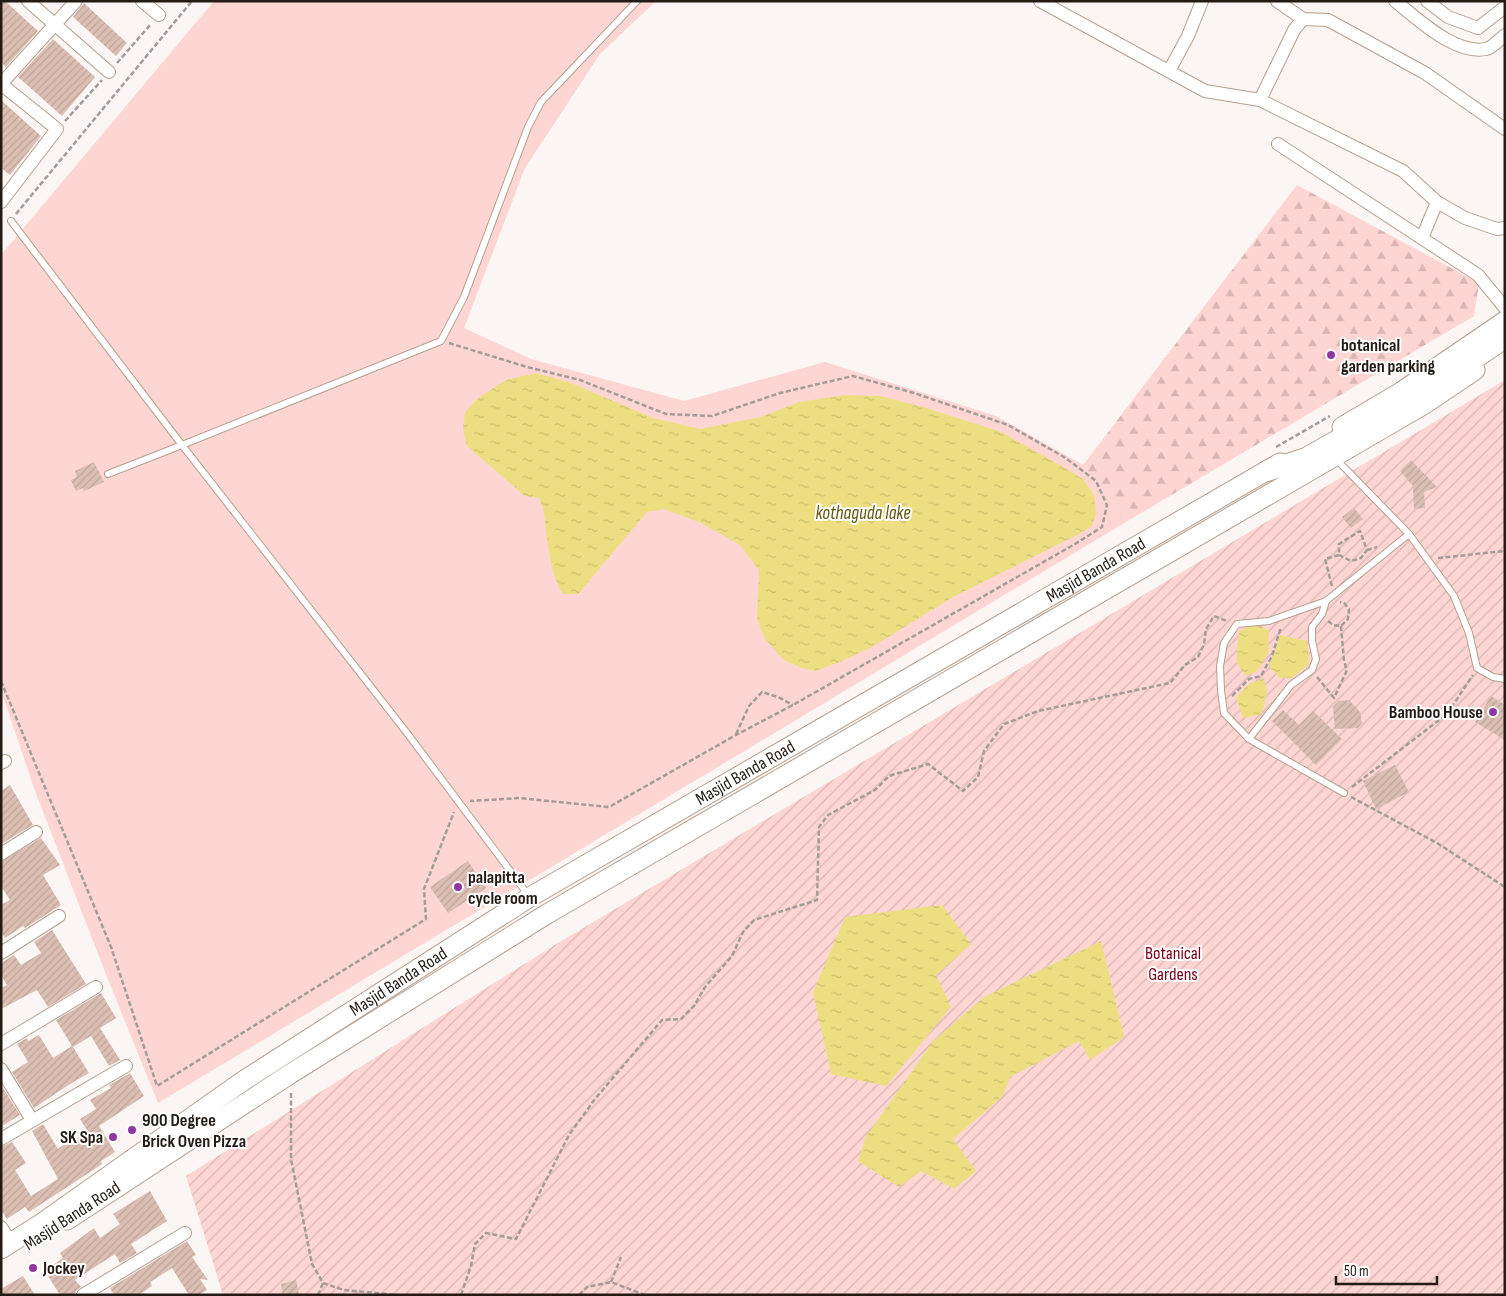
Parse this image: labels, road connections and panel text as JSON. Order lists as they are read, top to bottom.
{
  "streets": {
    "main road": ["Masjid Banda Road"]
  },
  "water": ["kothaguda lake"],
  "parks": ["Botanical Gardens"],
  "places": [
    "botanical garden parking",
    "Bamboo House",
    "palapitta cycle room",
    "900 Degree Brick Oven Pizza",
    "SK Spa",
    "Jockey"
  ],
  "scale_bar": "50 m"
}
